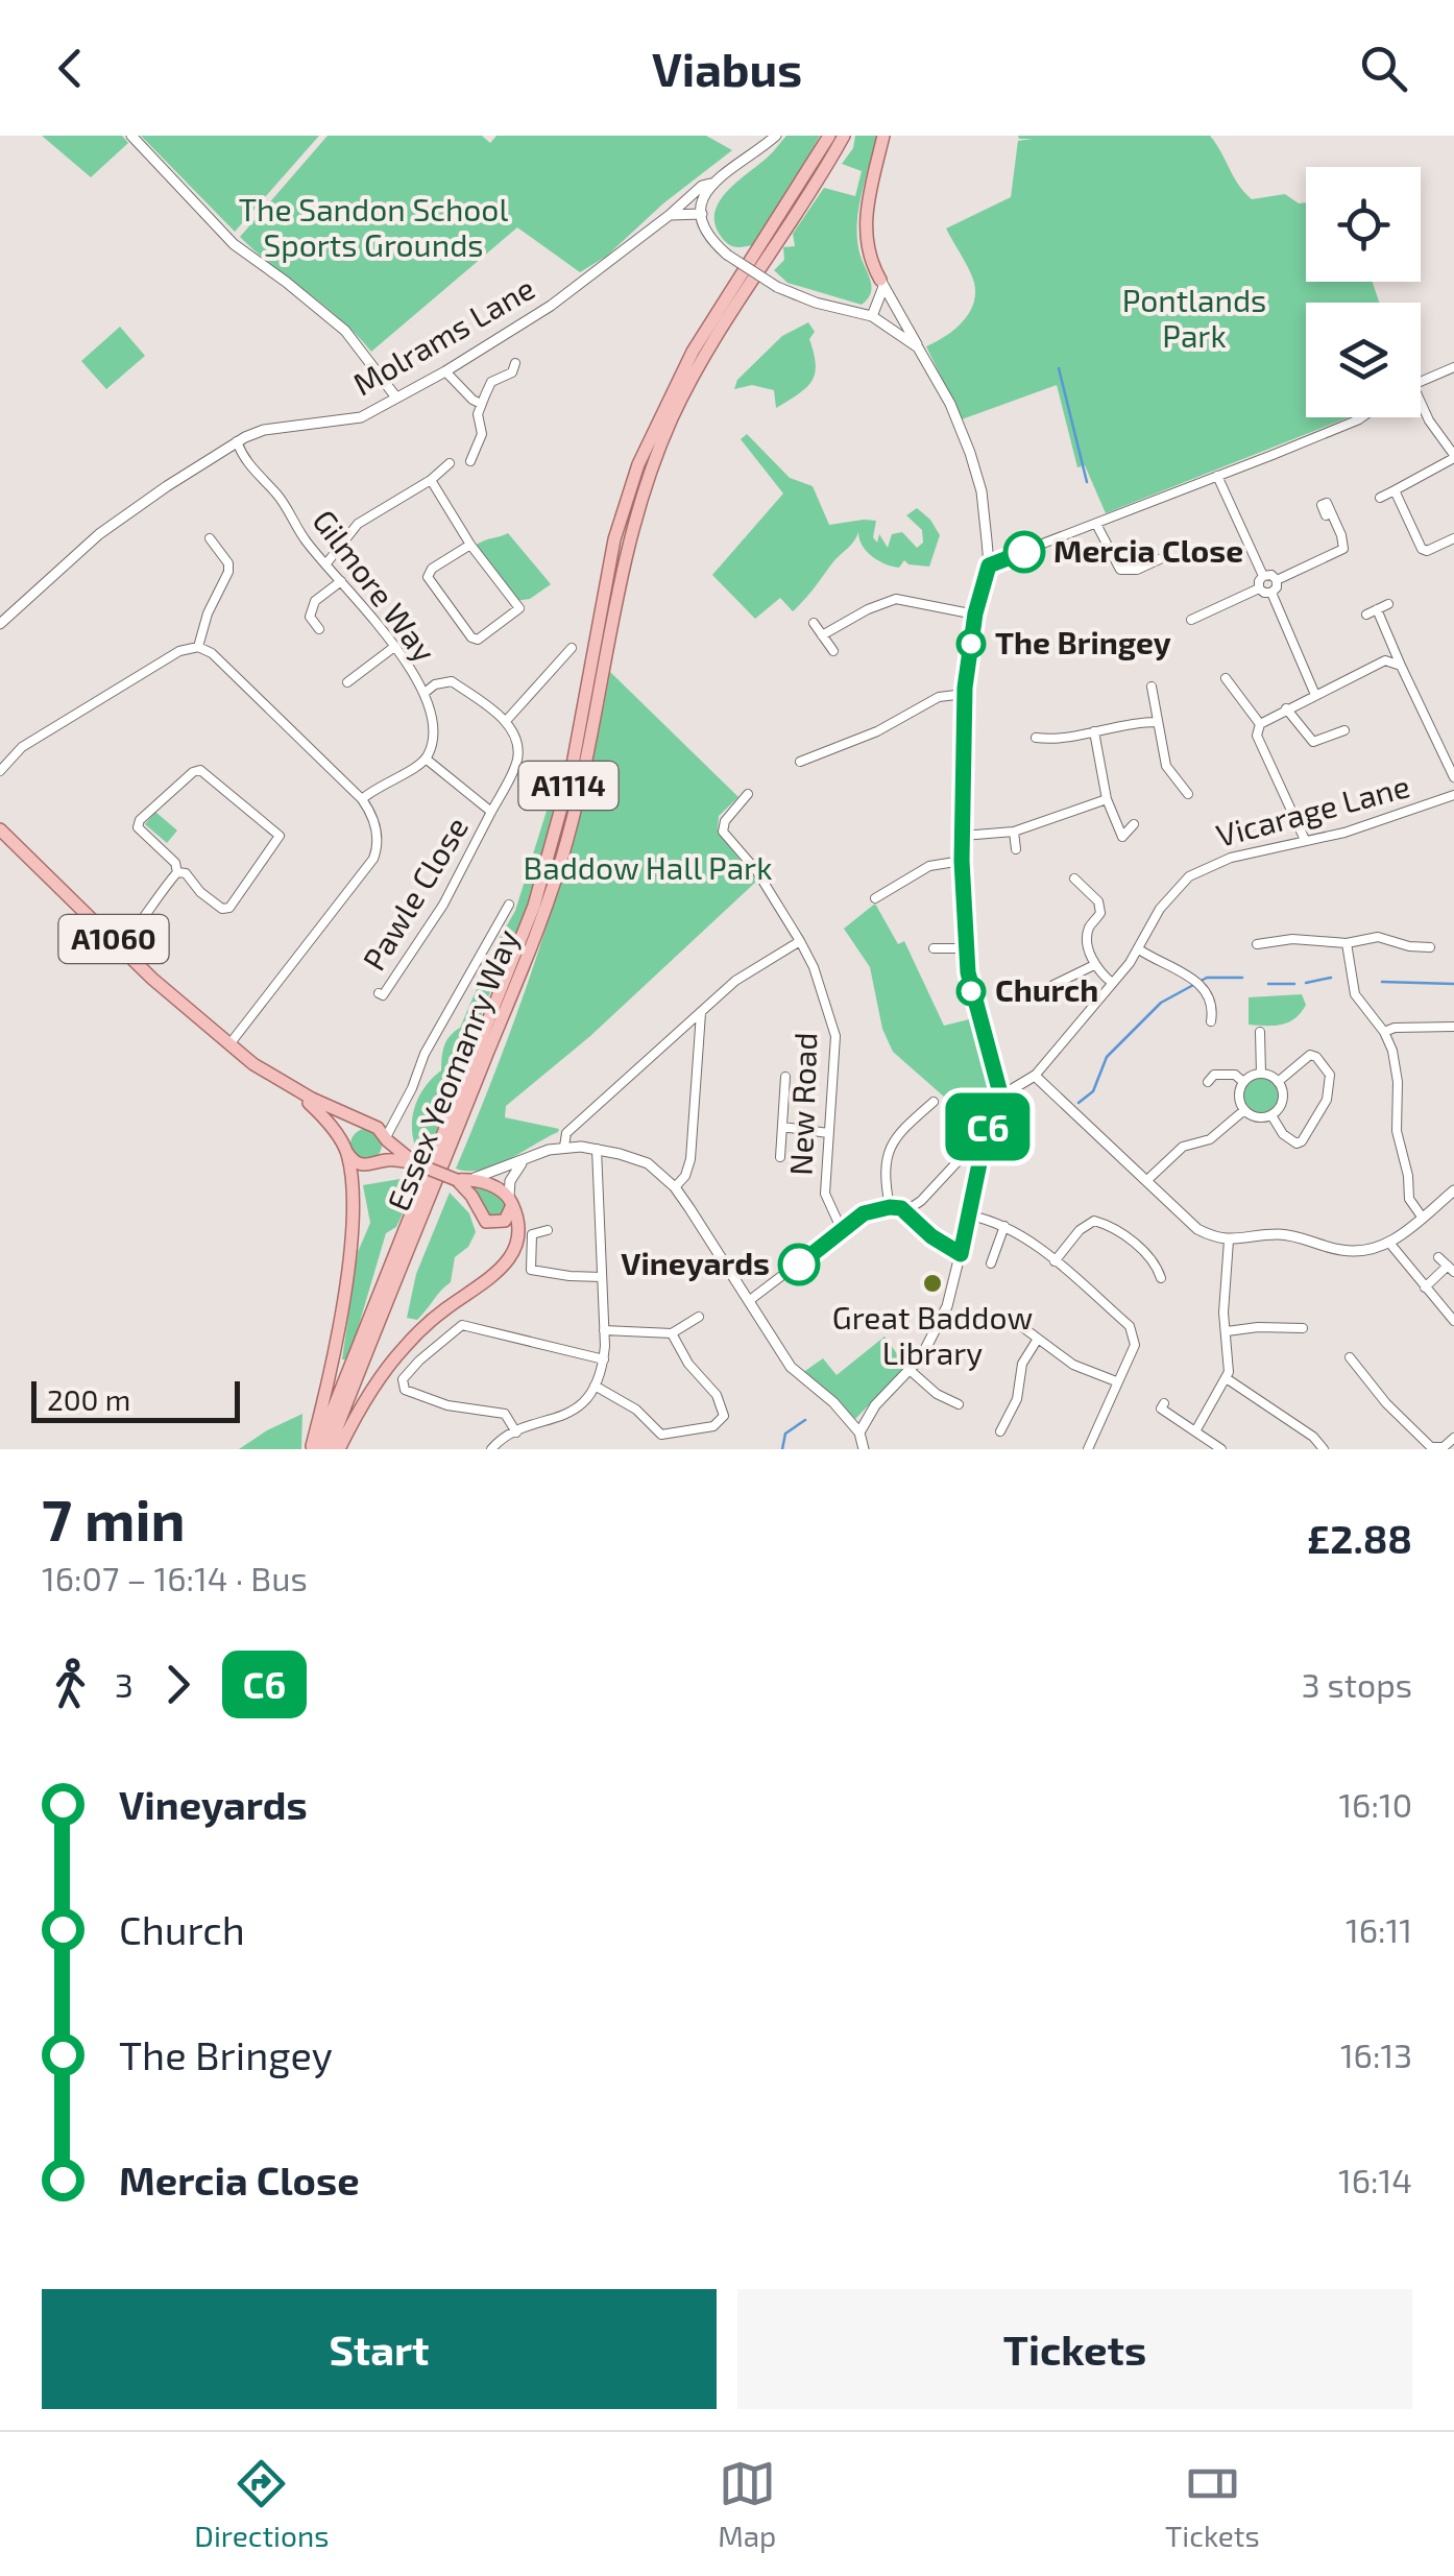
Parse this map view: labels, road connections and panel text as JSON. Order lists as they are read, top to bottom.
{
  "streets": {
    "main road": ["A1114", "A1060", "Essex Yeomanry Way"],
    "street": [
      "Molrams Lane",
      "Gilmore Way",
      "Vicarage Lane",
      "Pawle Close",
      "New Road"
    ]
  },
  "crossings": [
    ["Molrams Lane", "Gilmore Way"]
  ],
  "parks": ["The Sandon School Sports Grounds", "Pontlands Park", "Baddow Hall Park"],
  "places": [
    "Mercia Close",
    "The Bringey",
    "Church",
    "Vineyards",
    "Great Baddow Library"
  ],
  "lines": ["bus line C6"],
  "scale_bar": "200 m",
  "page": {
    "header": "Viabus",
    "on_map": "C6",
    "scale": "200 m",
    "heading": ["7 min", "16:07 – 16:14 · Bus", "£2.88"],
    "legs": ["3", "C6", "3 stops"],
    "list": [
      {
        "name": "Vineyards",
        "value": "16:10"
      },
      {
        "name": "Church",
        "value": "16:11"
      },
      {
        "name": "The Bringey",
        "value": "16:13"
      },
      {
        "name": "Mercia Close",
        "value": "16:14"
      }
    ],
    "buttons": ["Start", "Tickets"],
    "tabs": ["Directions", "Map", "Tickets"]
  }
}
